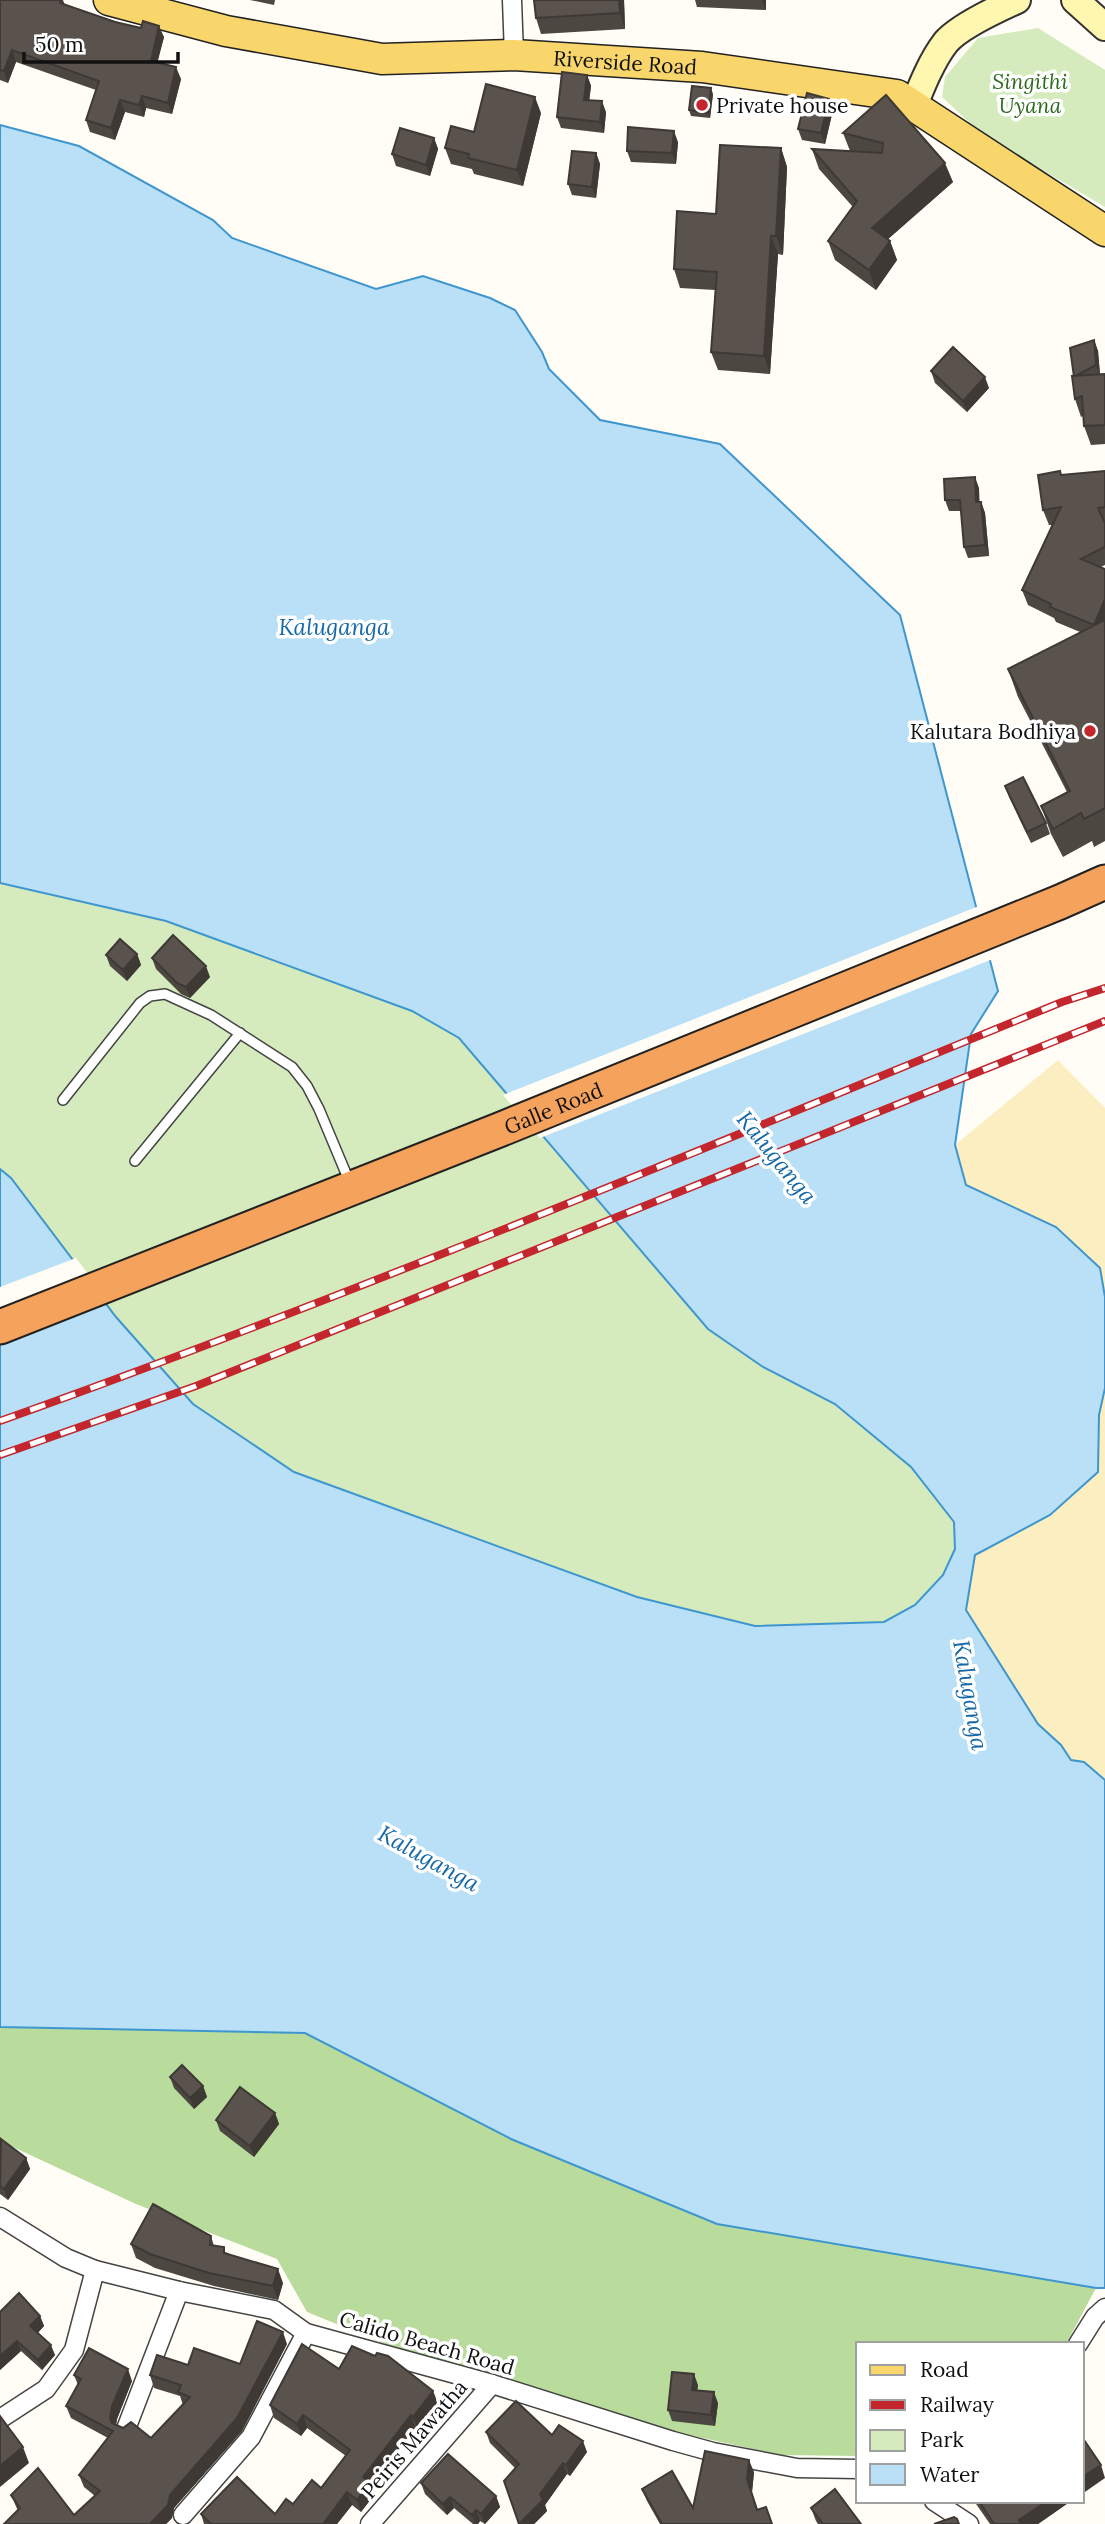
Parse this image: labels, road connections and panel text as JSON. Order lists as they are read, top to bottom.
{
  "streets": {
    "highway": ["Galle Road"],
    "main road": ["Riverside Road"],
    "street": ["Calido Beach Road", "Peiris Mawatha"]
  },
  "crossings": [
    ["Calido Beach Road", "Peiris Mawatha"]
  ],
  "water": ["Kaluganga"],
  "parks": ["Singithi Uyana"],
  "places": ["Private house", "Kalutara Bodhiya"],
  "legend": [
    "Road",
    "Railway",
    "Park",
    "Water"
  ],
  "scale_bar": "50 m"
}
